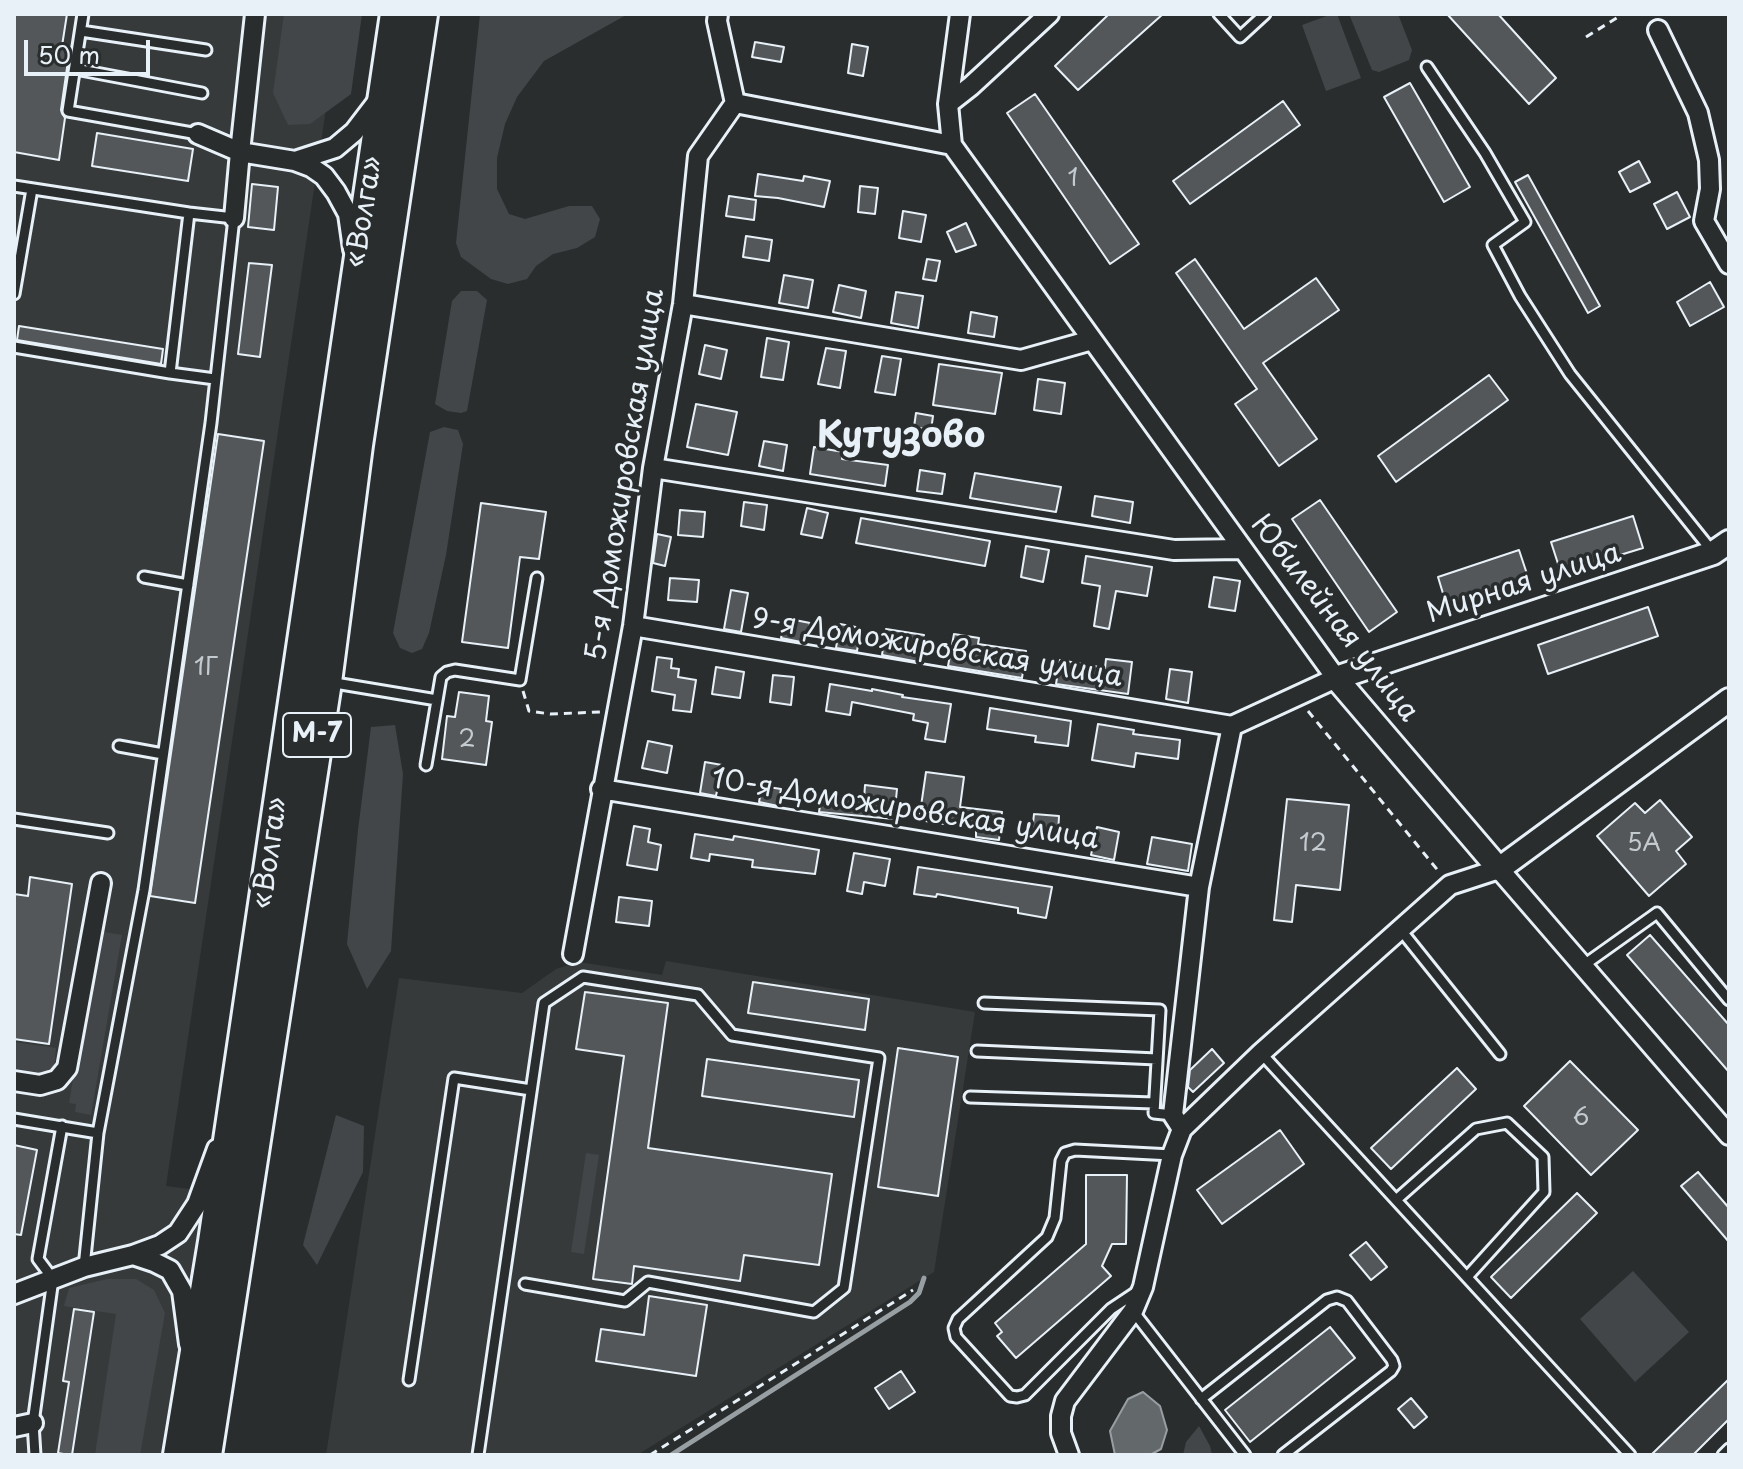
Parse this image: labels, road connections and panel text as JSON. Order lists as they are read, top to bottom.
{
  "streets": {
    "highway": ["«Волга»", "М-7"],
    "street": [
      "5-я Доможировская улица",
      "Мирная улица",
      "Юбилейная улица",
      "9-я Доможировская улица",
      "10-я Доможировская улица"
    ]
  },
  "crossings": [
    ["5-я Доможировская улица", "9-я Доможировская улица"],
    ["5-я Доможировская улица", "10-я Доможировская улица"],
    ["Мирная улица", "Юбилейная улица"]
  ],
  "districts": ["Кутузово"],
  "house_numbers": [
    "1",
    "1Г",
    "2",
    "12",
    "5А",
    "6"
  ],
  "scale_bar": "50 m"
}
